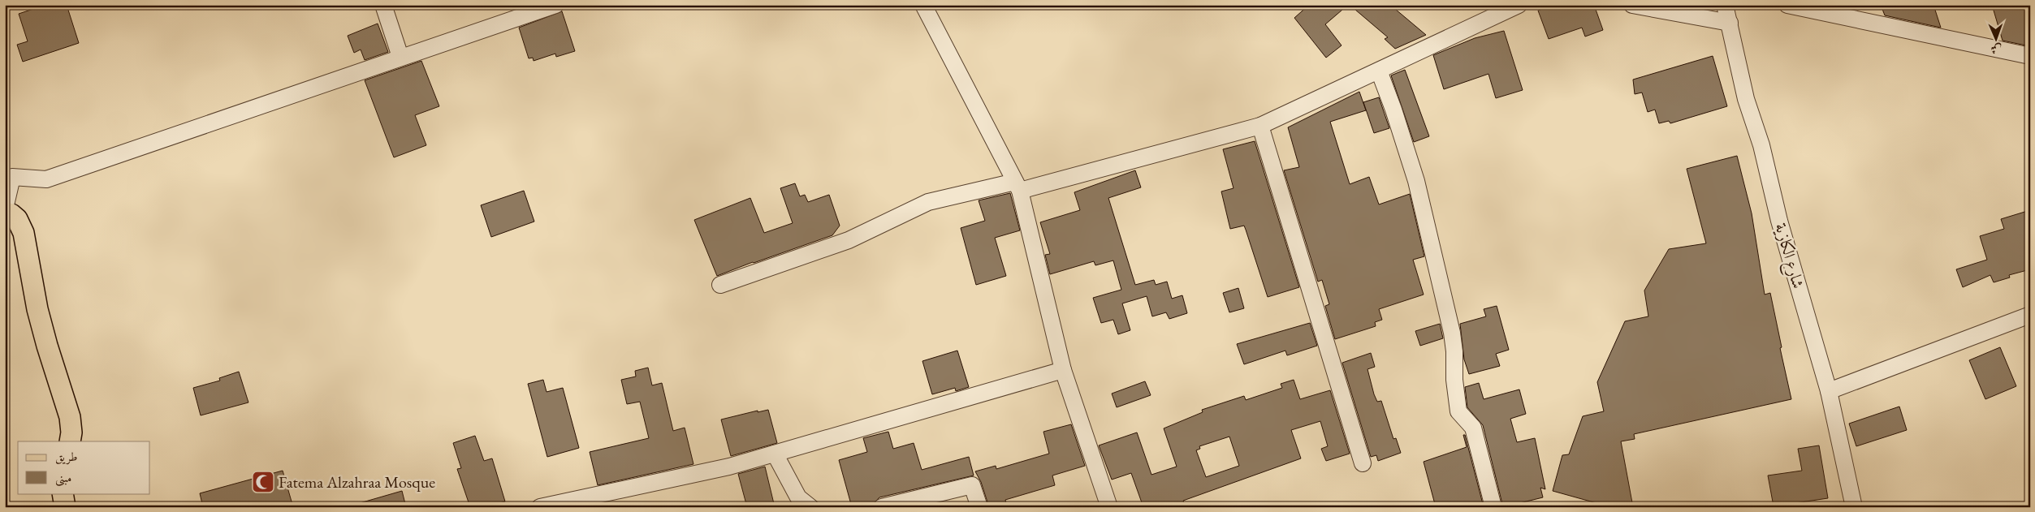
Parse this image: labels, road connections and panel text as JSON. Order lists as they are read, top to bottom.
{
  "streets": {
    "street": ["شارع الكازية"]
  },
  "places": {
    "mosque": ["Fatema Alzahraa Mosque"]
  },
  "legend": ["طريق", "مبنى"],
  "north": "bottom"
}
